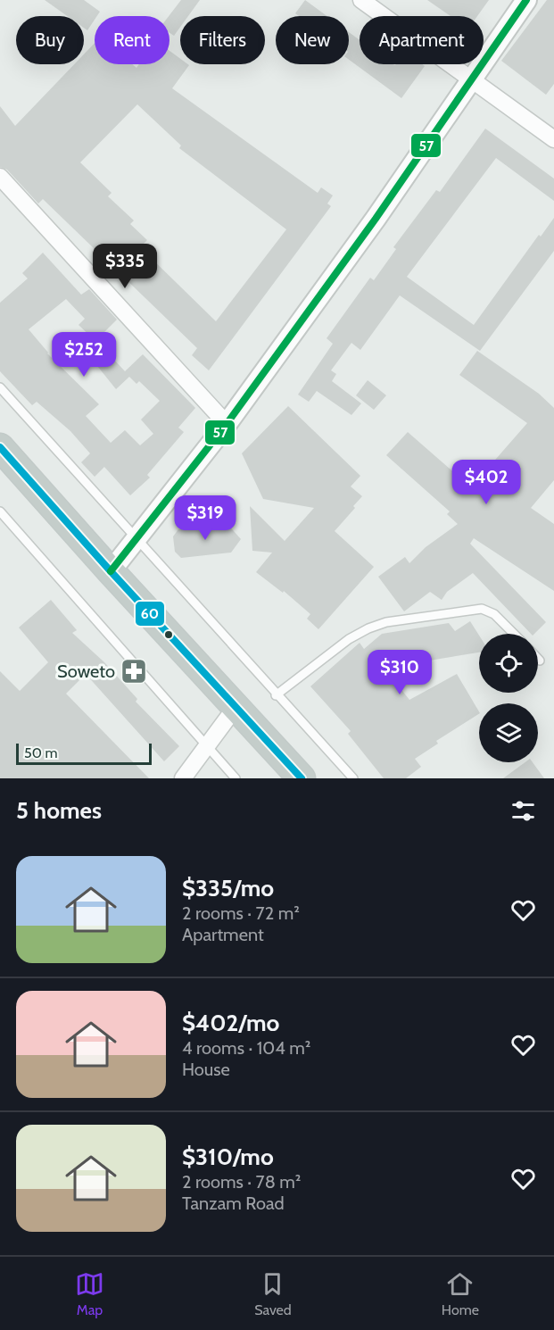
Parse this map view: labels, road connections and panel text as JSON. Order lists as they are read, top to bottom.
{
  "places": {
    "pharmacy": ["Soweto"]
  },
  "lines": ["transit line 57", "transit line 60"],
  "scale_bar": "50 m",
  "page": {
    "chip": [
      "Buy",
      "Rent",
      "Filters",
      "New",
      "Apartment"
    ],
    "price": [
      "$335",
      "$252",
      "$402",
      "$319",
      "$310"
    ],
    "scale": "50 m",
    "heading": "5 homes",
    "list": [
      {
        "name": "$335/mo",
        "note": "2 rooms · 72 m² · Apartment"
      },
      {
        "name": "$402/mo",
        "note": "4 rooms · 104 m² · House"
      },
      {
        "name": "$310/mo",
        "note": "2 rooms · 78 m² · Tanzam Road"
      }
    ],
    "tabs": ["Map", "Saved", "Home"]
  }
}
